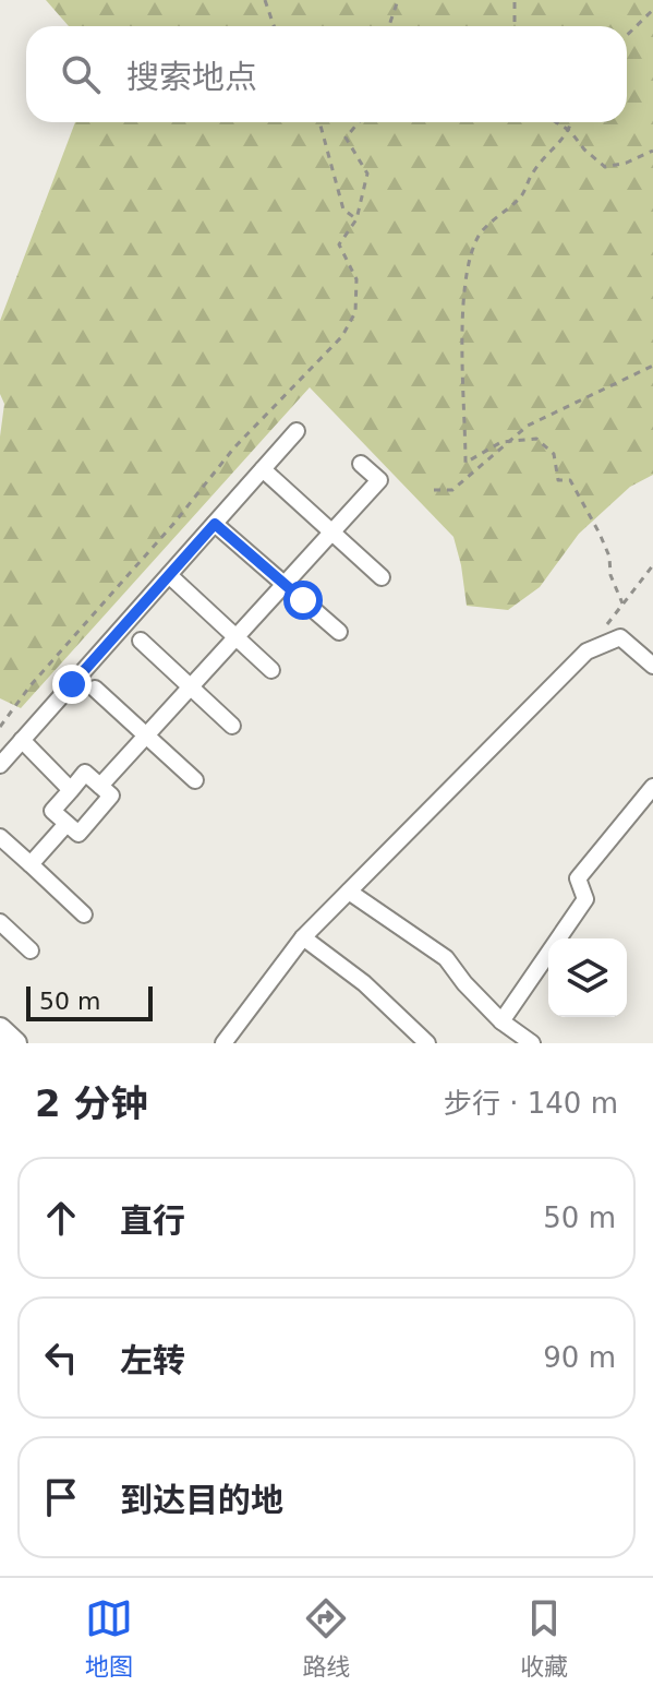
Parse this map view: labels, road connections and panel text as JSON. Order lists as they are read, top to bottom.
{
  "scale_bar": "50 m",
  "page": {
    "search": "搜索地点",
    "scale": "50 m",
    "heading": ["2 分钟", "步行 · 140 m"],
    "list": [
      ["直行", "50 m"],
      ["左转", "90 m"],
      "到达目的地"
    ],
    "nav": ["地图", "路线", "收藏"]
  }
}
